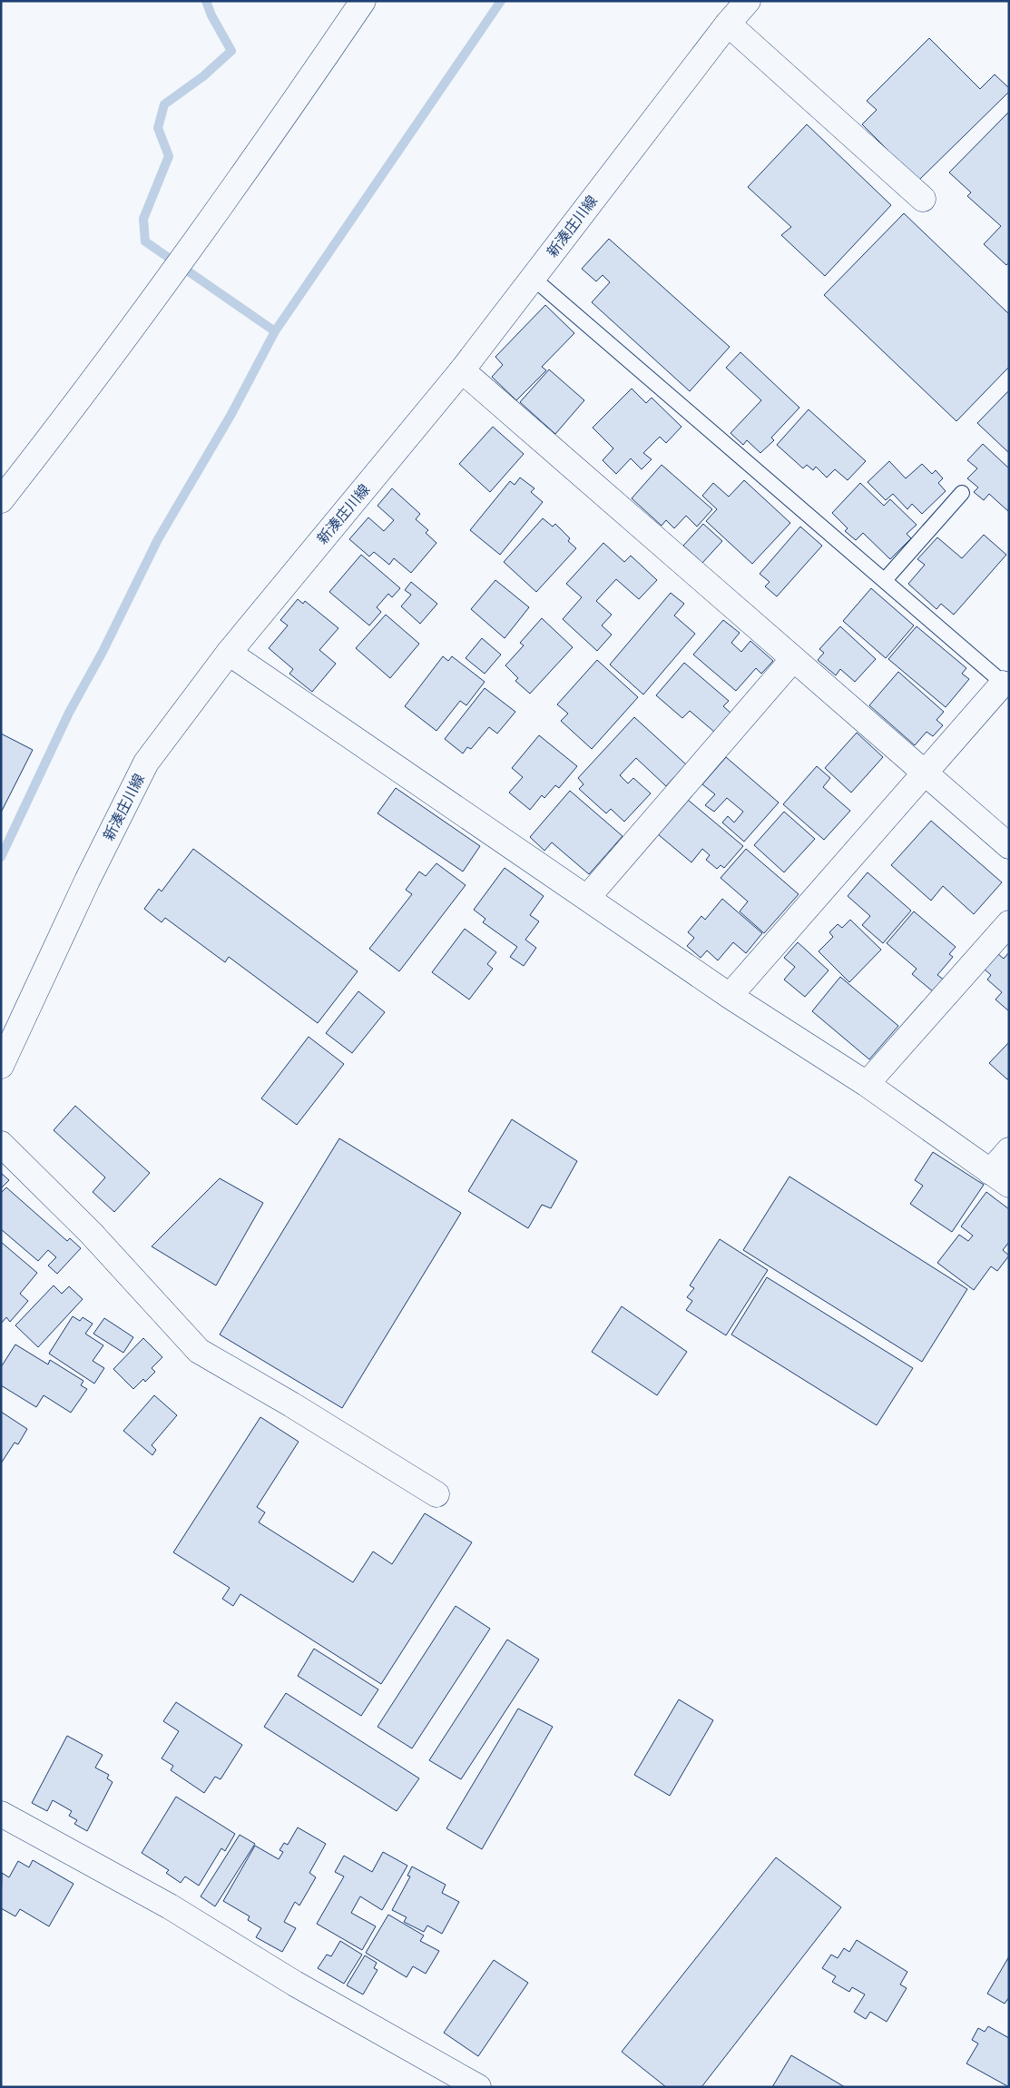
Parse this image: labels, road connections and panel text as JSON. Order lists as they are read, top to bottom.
{
  "streets": {
    "street": ["新湊庄川線"]
  }
}
